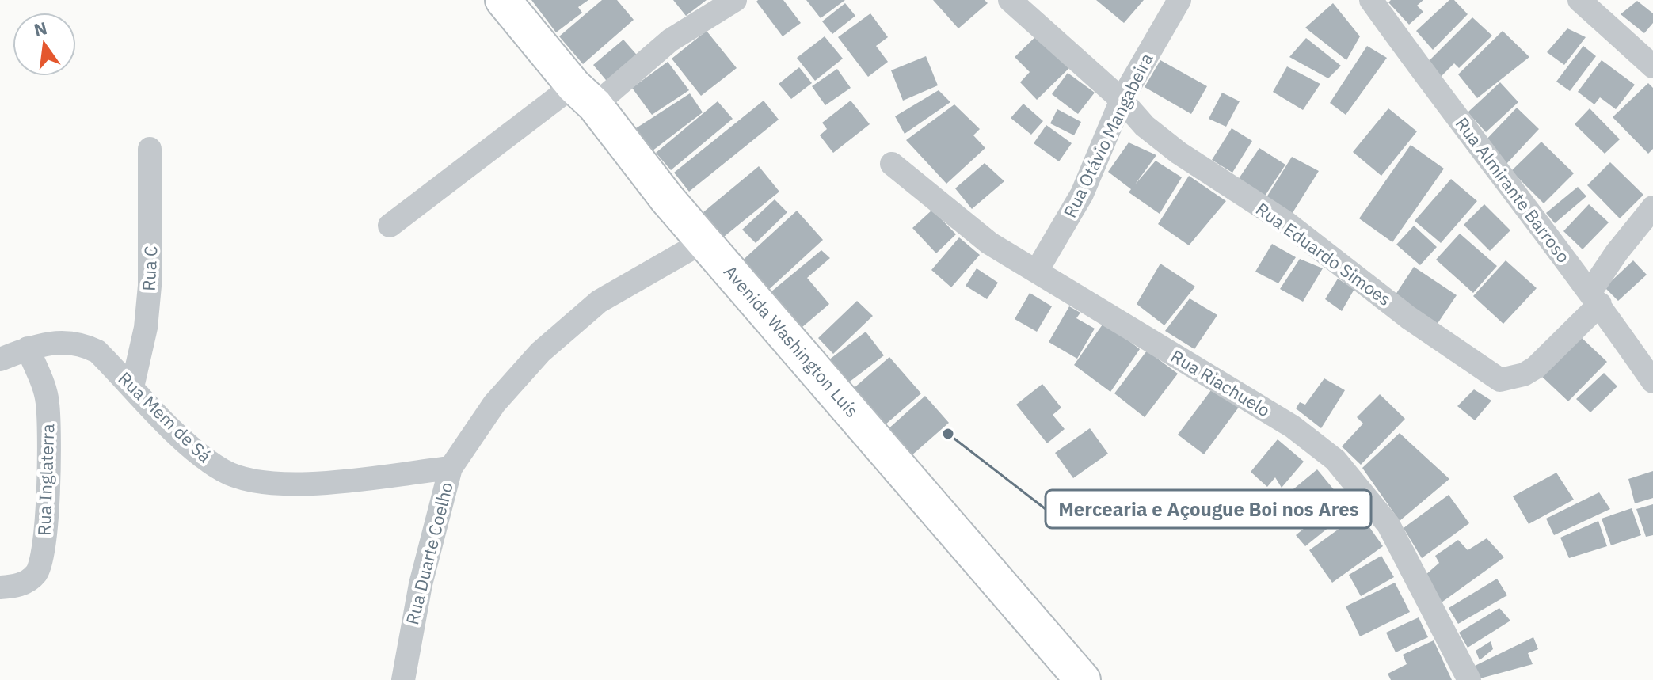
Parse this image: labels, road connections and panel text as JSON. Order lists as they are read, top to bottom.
{
  "streets": {
    "main road": ["Avenida Washington Luís"],
    "street": [
      "Rua Otávio Mangabeira",
      "Rua Almirante Barroso",
      "Rua Eduardo Simoes",
      "Rua C",
      "Rua Riachuelo",
      "Rua Mem de Sá",
      "Rua Inglaterra",
      "Rua Duarte Coelho"
    ]
  },
  "crossings": [
    ["Rua Otávio Mangabeira", "Rua Eduardo Simoes"],
    ["Rua Otávio Mangabeira", "Rua Riachuelo"],
    ["Rua Almirante Barroso", "Rua Eduardo Simoes"],
    ["Rua C", "Rua Mem de Sá"],
    ["Avenida Washington Luís", "Rua Duarte Coelho"],
    ["Rua Mem de Sá", "Rua Inglaterra"],
    ["Rua Mem de Sá", "Rua Duarte Coelho"]
  ],
  "places": ["Mercearia e Açougue Boi nos Ares"],
  "north": "top"
}
